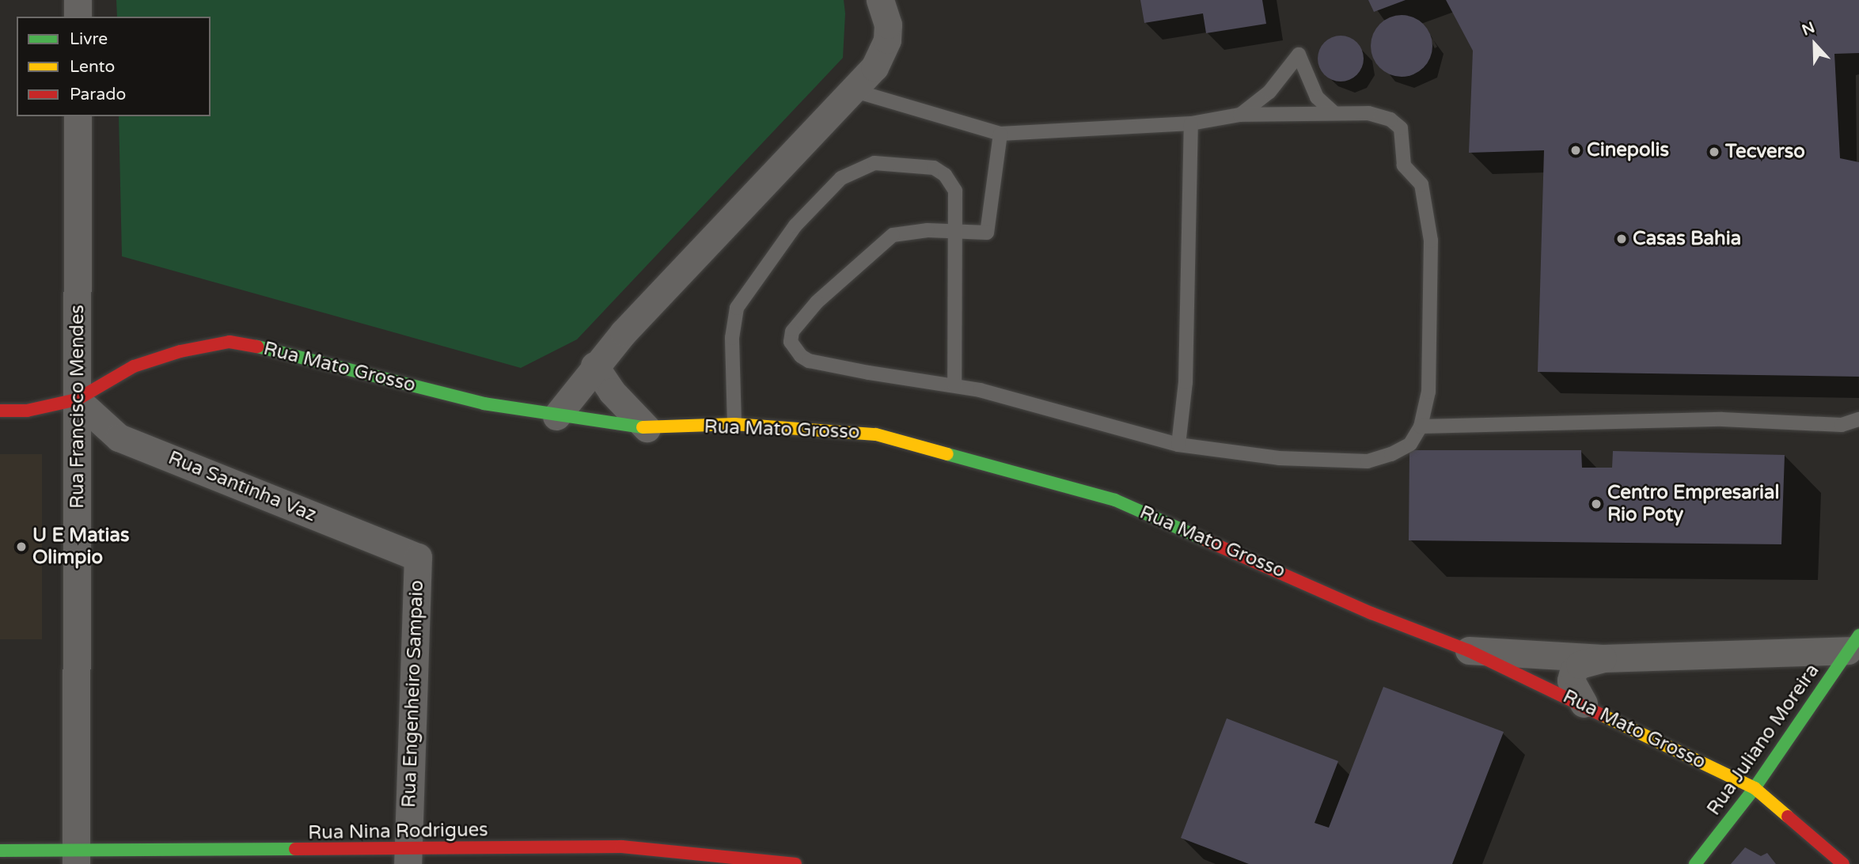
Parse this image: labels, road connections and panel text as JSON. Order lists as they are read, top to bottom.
{
  "streets": {
    "street": [
      "Rua Mato Grosso",
      "Rua Francisco Mendes",
      "Rua Santinha Vaz",
      "Rua Engenheiro Sampaio",
      "Rua Juliano Moreira",
      "Rua Nina Rodrigues"
    ]
  },
  "crossings": [
    ["Rua Mato Grosso", "Rua Francisco Mendes"],
    ["Rua Mato Grosso", "Rua Santinha Vaz"],
    ["Rua Mato Grosso", "Rua Juliano Moreira"],
    ["Rua Francisco Mendes", "Rua Santinha Vaz"],
    ["Rua Francisco Mendes", "Rua Nina Rodrigues"],
    ["Rua Santinha Vaz", "Rua Engenheiro Sampaio"],
    ["Rua Engenheiro Sampaio", "Rua Nina Rodrigues"]
  ],
  "places": [
    "Cinepolis",
    "Tecverso",
    "Casas Bahia",
    "Centro Empresarial Rio Poty",
    "U E Matias Olimpio"
  ],
  "legend": ["Livre", "Lento", "Parado"],
  "north": "top"
}
